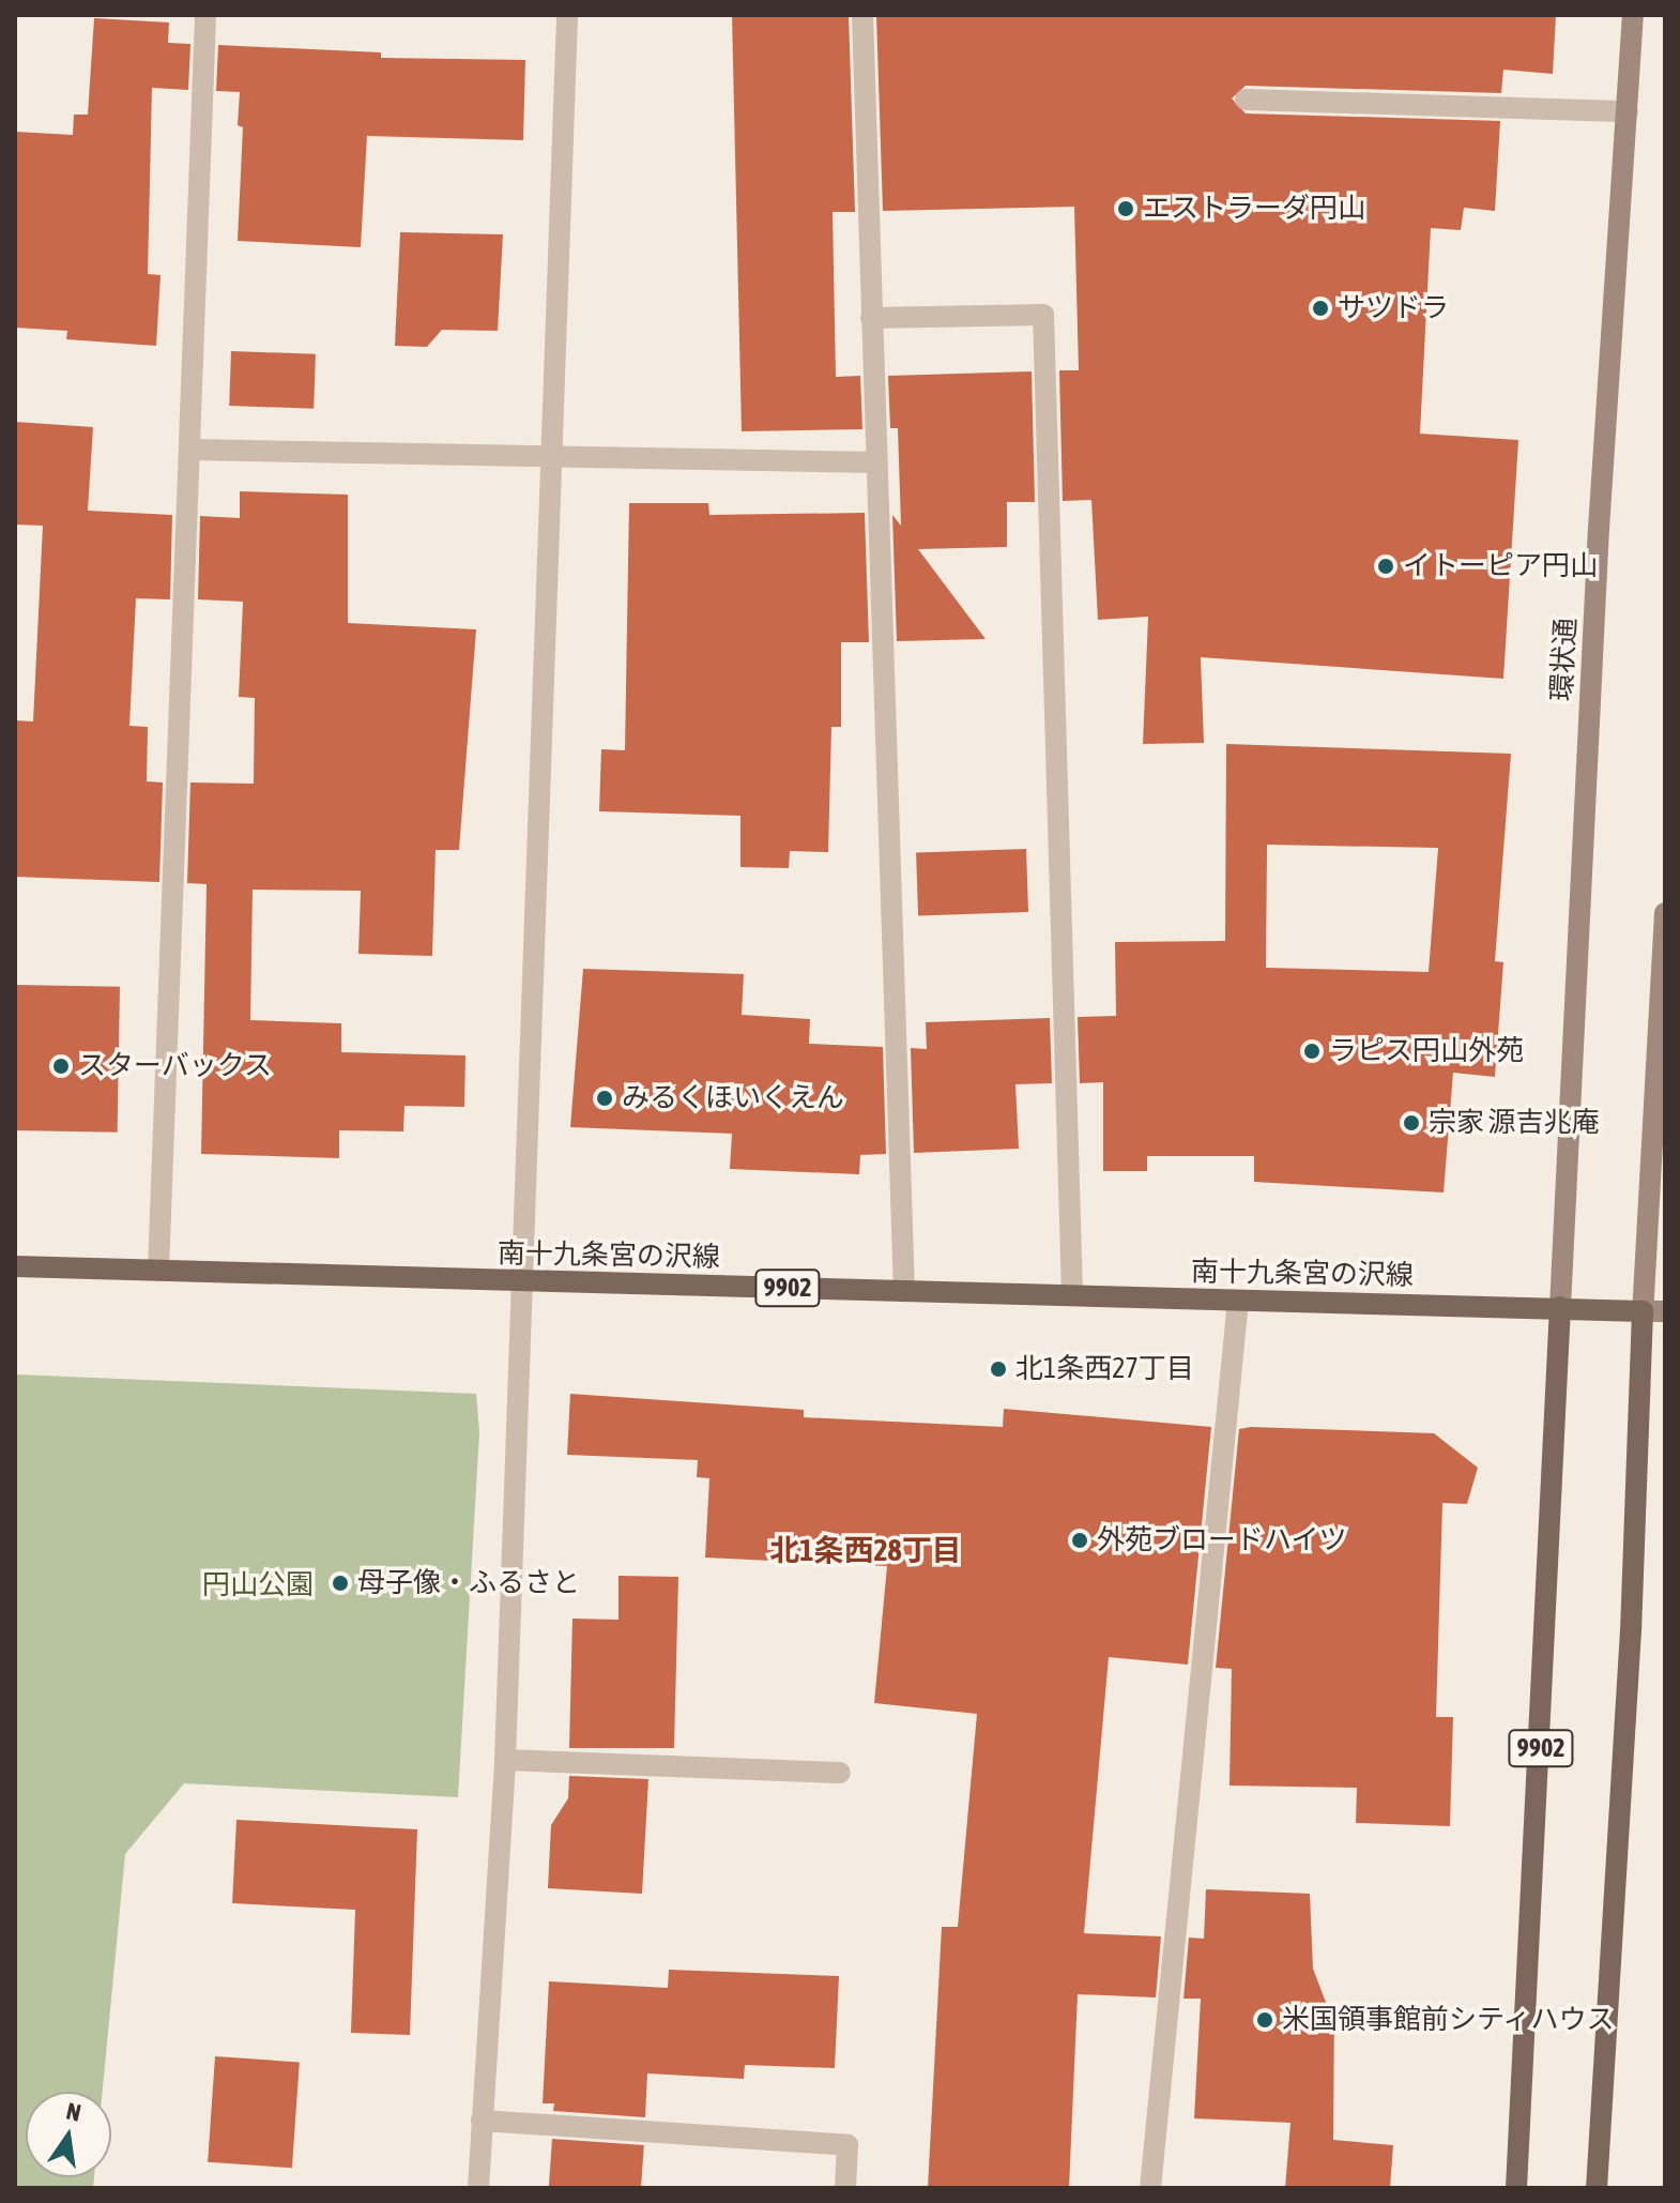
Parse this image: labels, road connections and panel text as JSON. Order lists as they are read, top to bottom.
{
  "streets": {
    "main road": ["南十九条宮の沢線", "9902"],
    "street": ["環状通"]
  },
  "crossings": [
    ["環状通", "南十九条宮の沢線"],
    ["環状通", "9902"],
    ["南十九条宮の沢線", "9902"]
  ],
  "districts": ["北1条西28丁目"],
  "parks": ["円山公園"],
  "places": [
    "エストラーダ円山",
    "サツドラ",
    "イトーピア円山",
    "ラピス円山外苑",
    "スターバックス",
    "みるくほいくえん",
    "宗家 源吉兆庵",
    "北1条西27丁目",
    "外苑ブロードハイツ",
    "母子像・ふるさと",
    "米国領事館前シティハウス"
  ],
  "north": "top"
}
